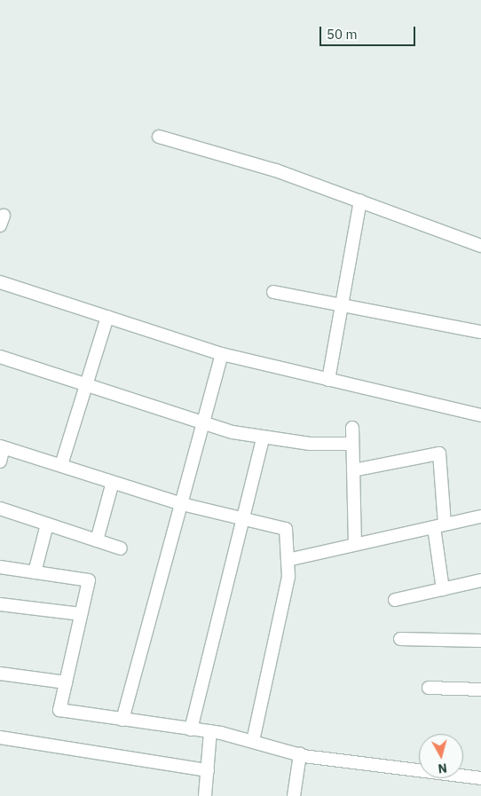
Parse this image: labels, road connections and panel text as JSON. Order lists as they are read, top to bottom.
{
  "scale_bar": "50 m",
  "north": "bottom"
}
